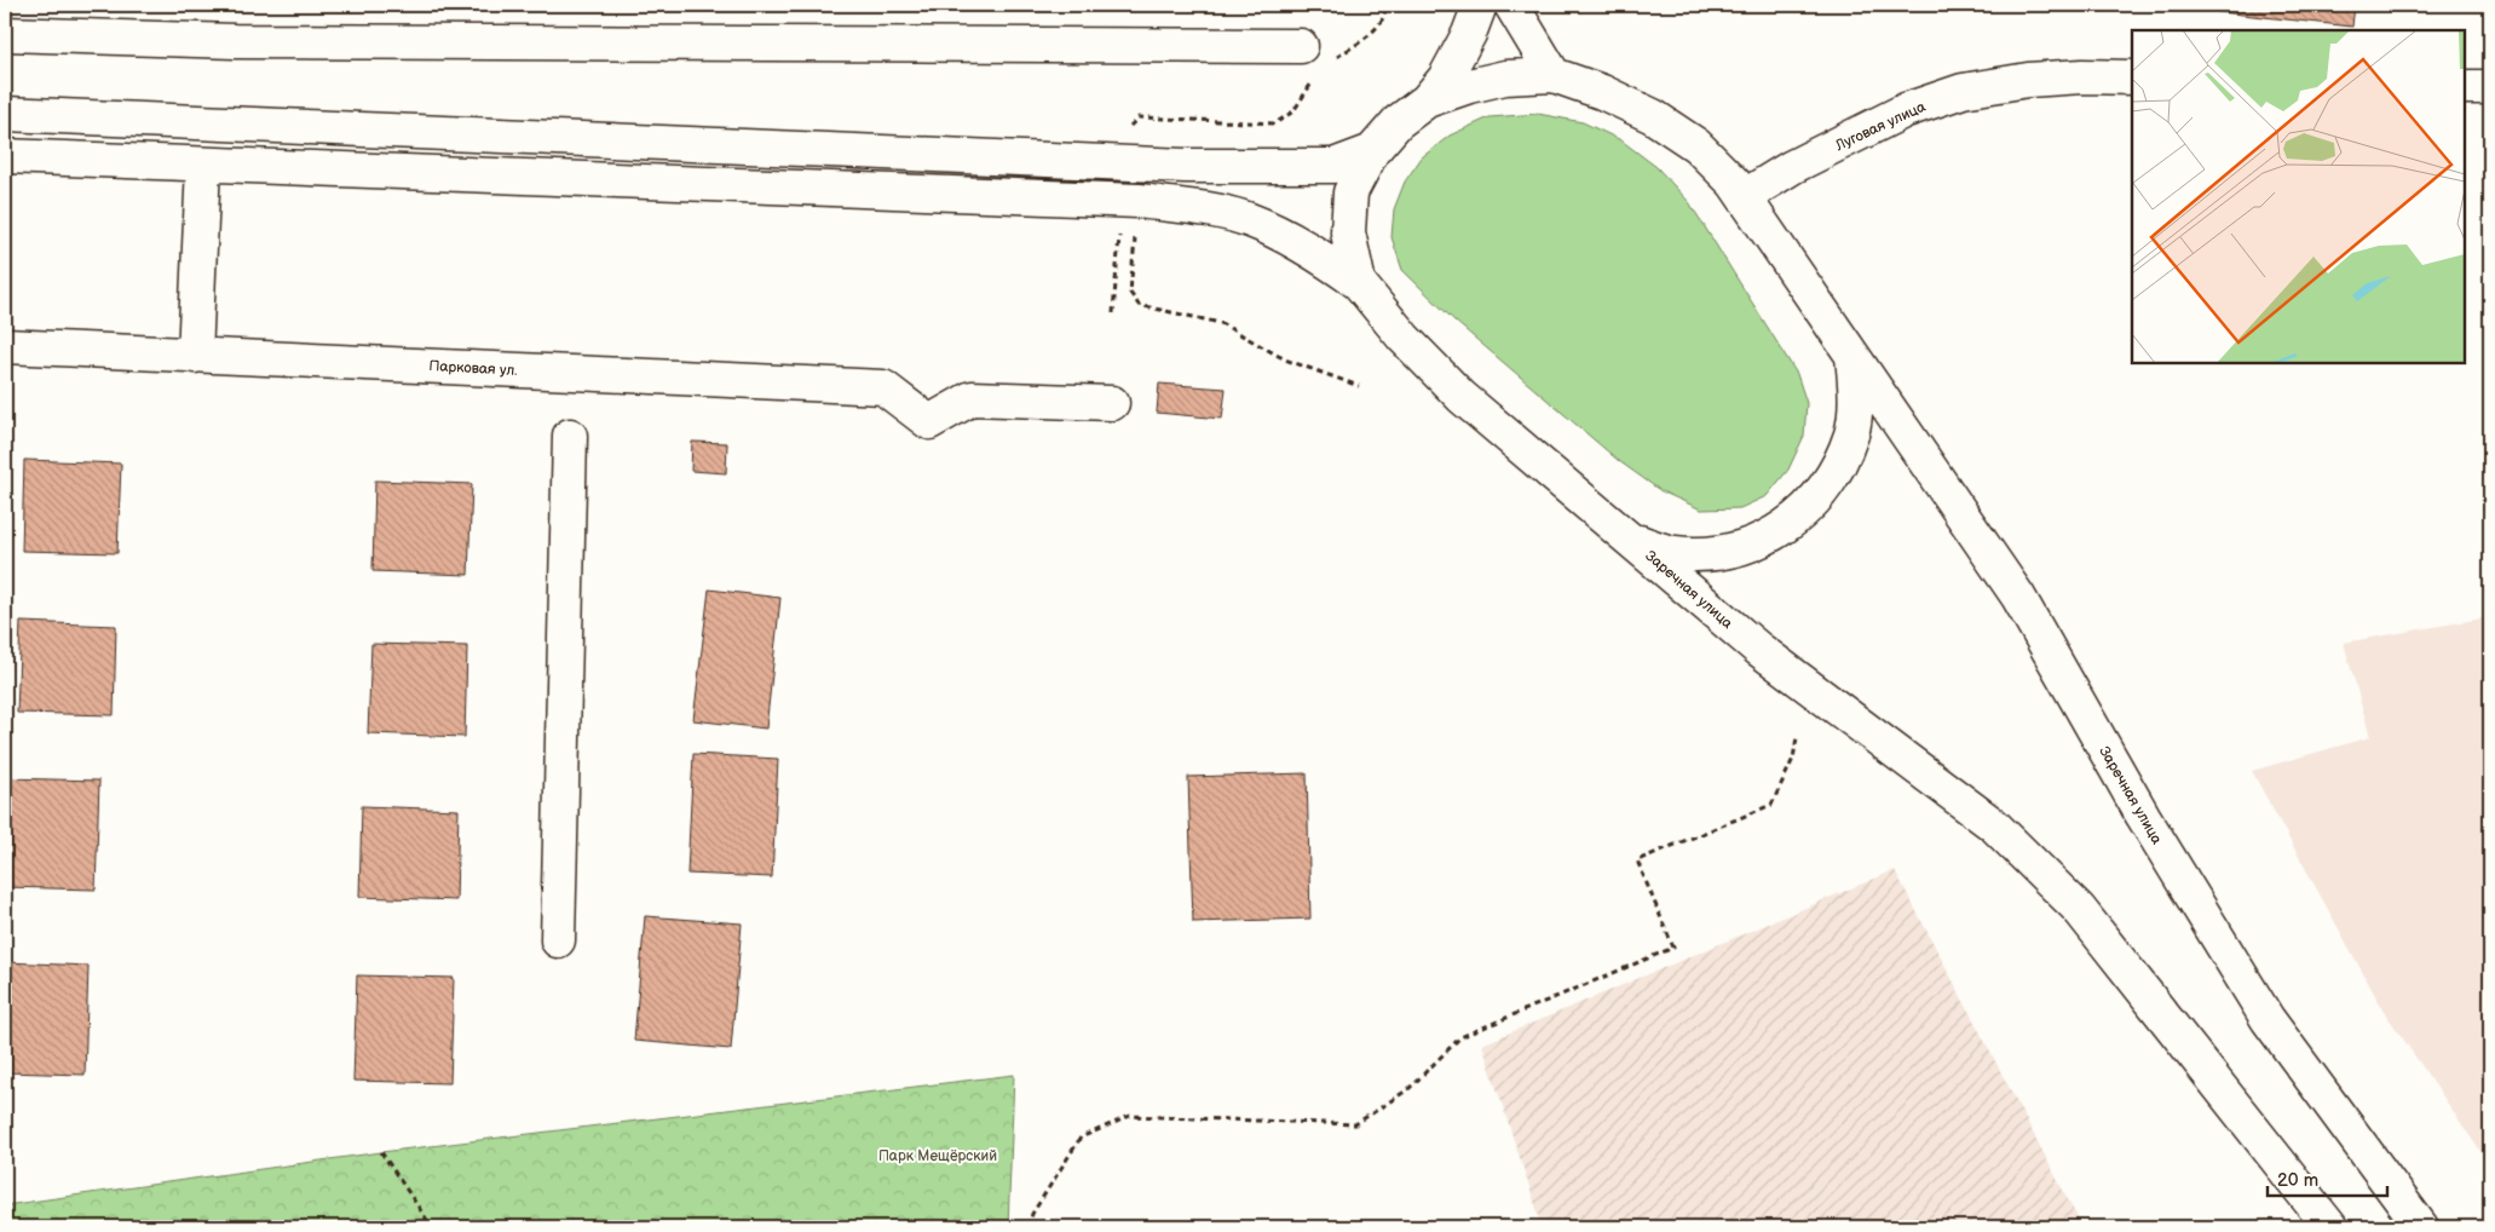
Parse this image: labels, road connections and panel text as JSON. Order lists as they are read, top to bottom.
{
  "streets": {
    "street": ["Луговая улица", "Парковая ул.", "Заречная улица"]
  },
  "crossings": [
    ["Луговая улица", "Заречная улица"]
  ],
  "parks": ["Парк Мещёрский"],
  "scale_bar": "20 m"
}
